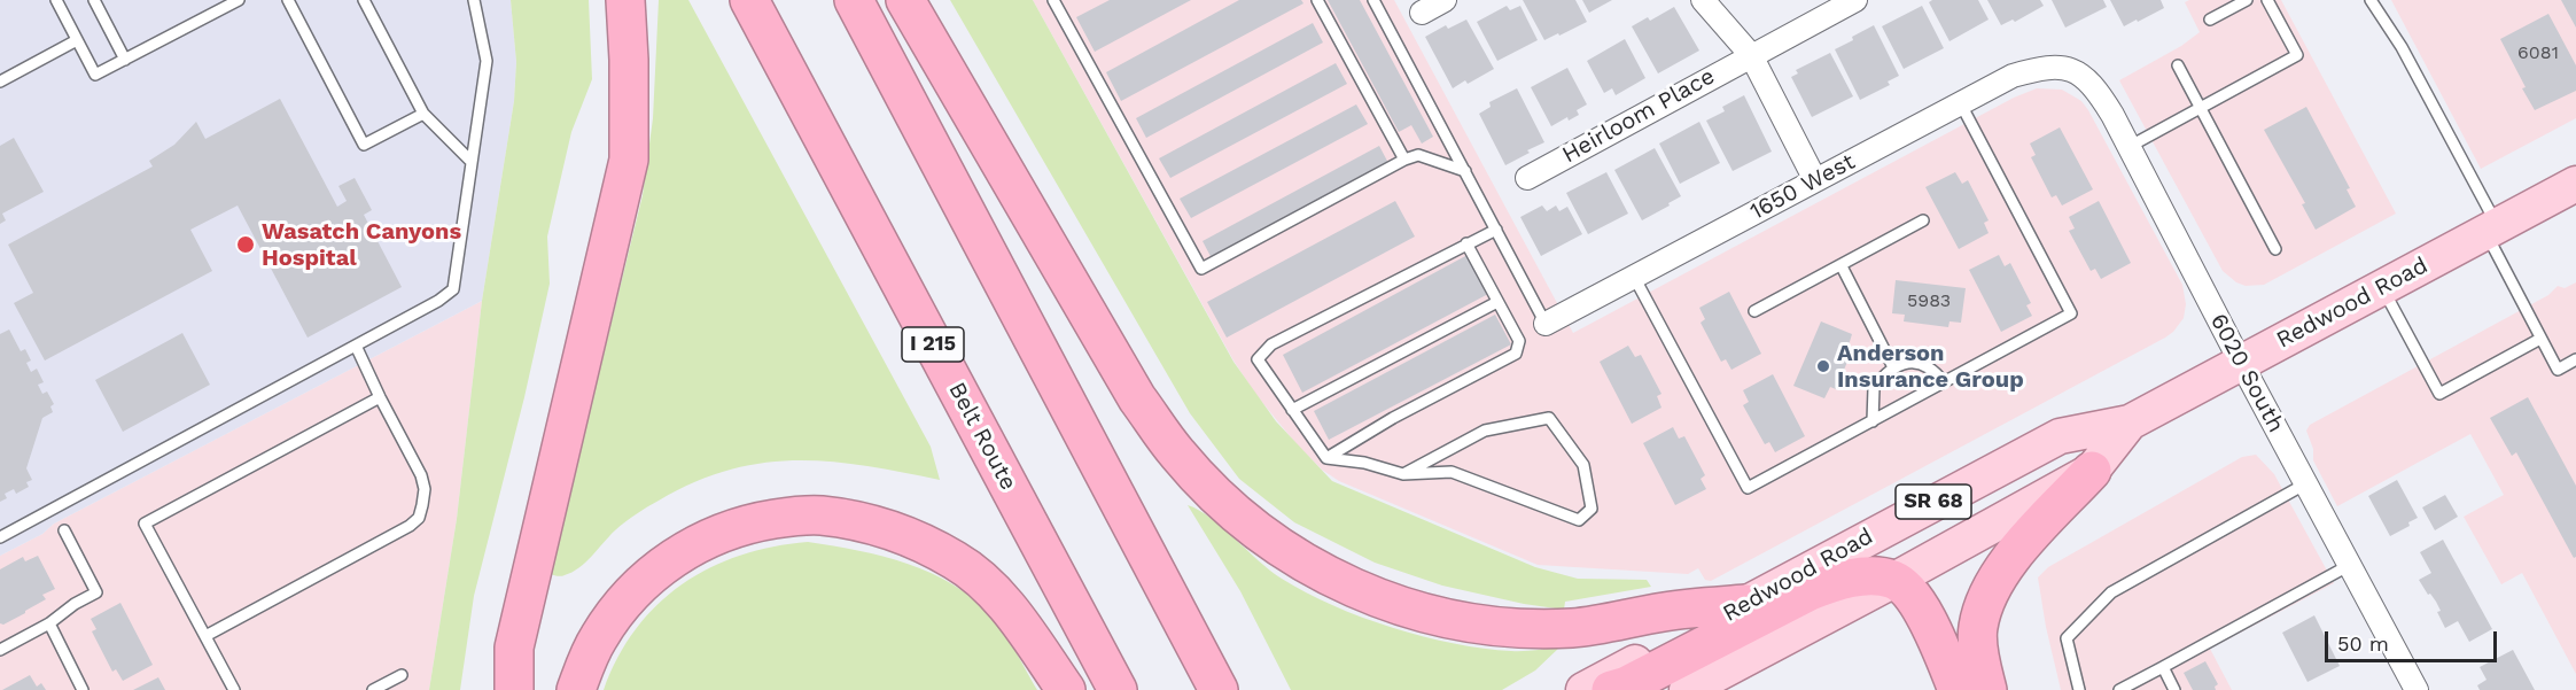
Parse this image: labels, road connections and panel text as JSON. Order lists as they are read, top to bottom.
{
  "streets": {
    "highway": ["I 215", "Belt Route"],
    "main road": ["Redwood Road", "SR 68"],
    "street": ["Heirloom Place", "1650 West", "6020 South"]
  },
  "crossings": [
    ["1650 West", "6020 South"],
    ["Redwood Road", "6020 South"]
  ],
  "places": ["Wasatch Canyons Hospital", "Anderson Insurance Group"],
  "house_numbers": ["6081", "5983"],
  "scale_bar": "50 m"
}
